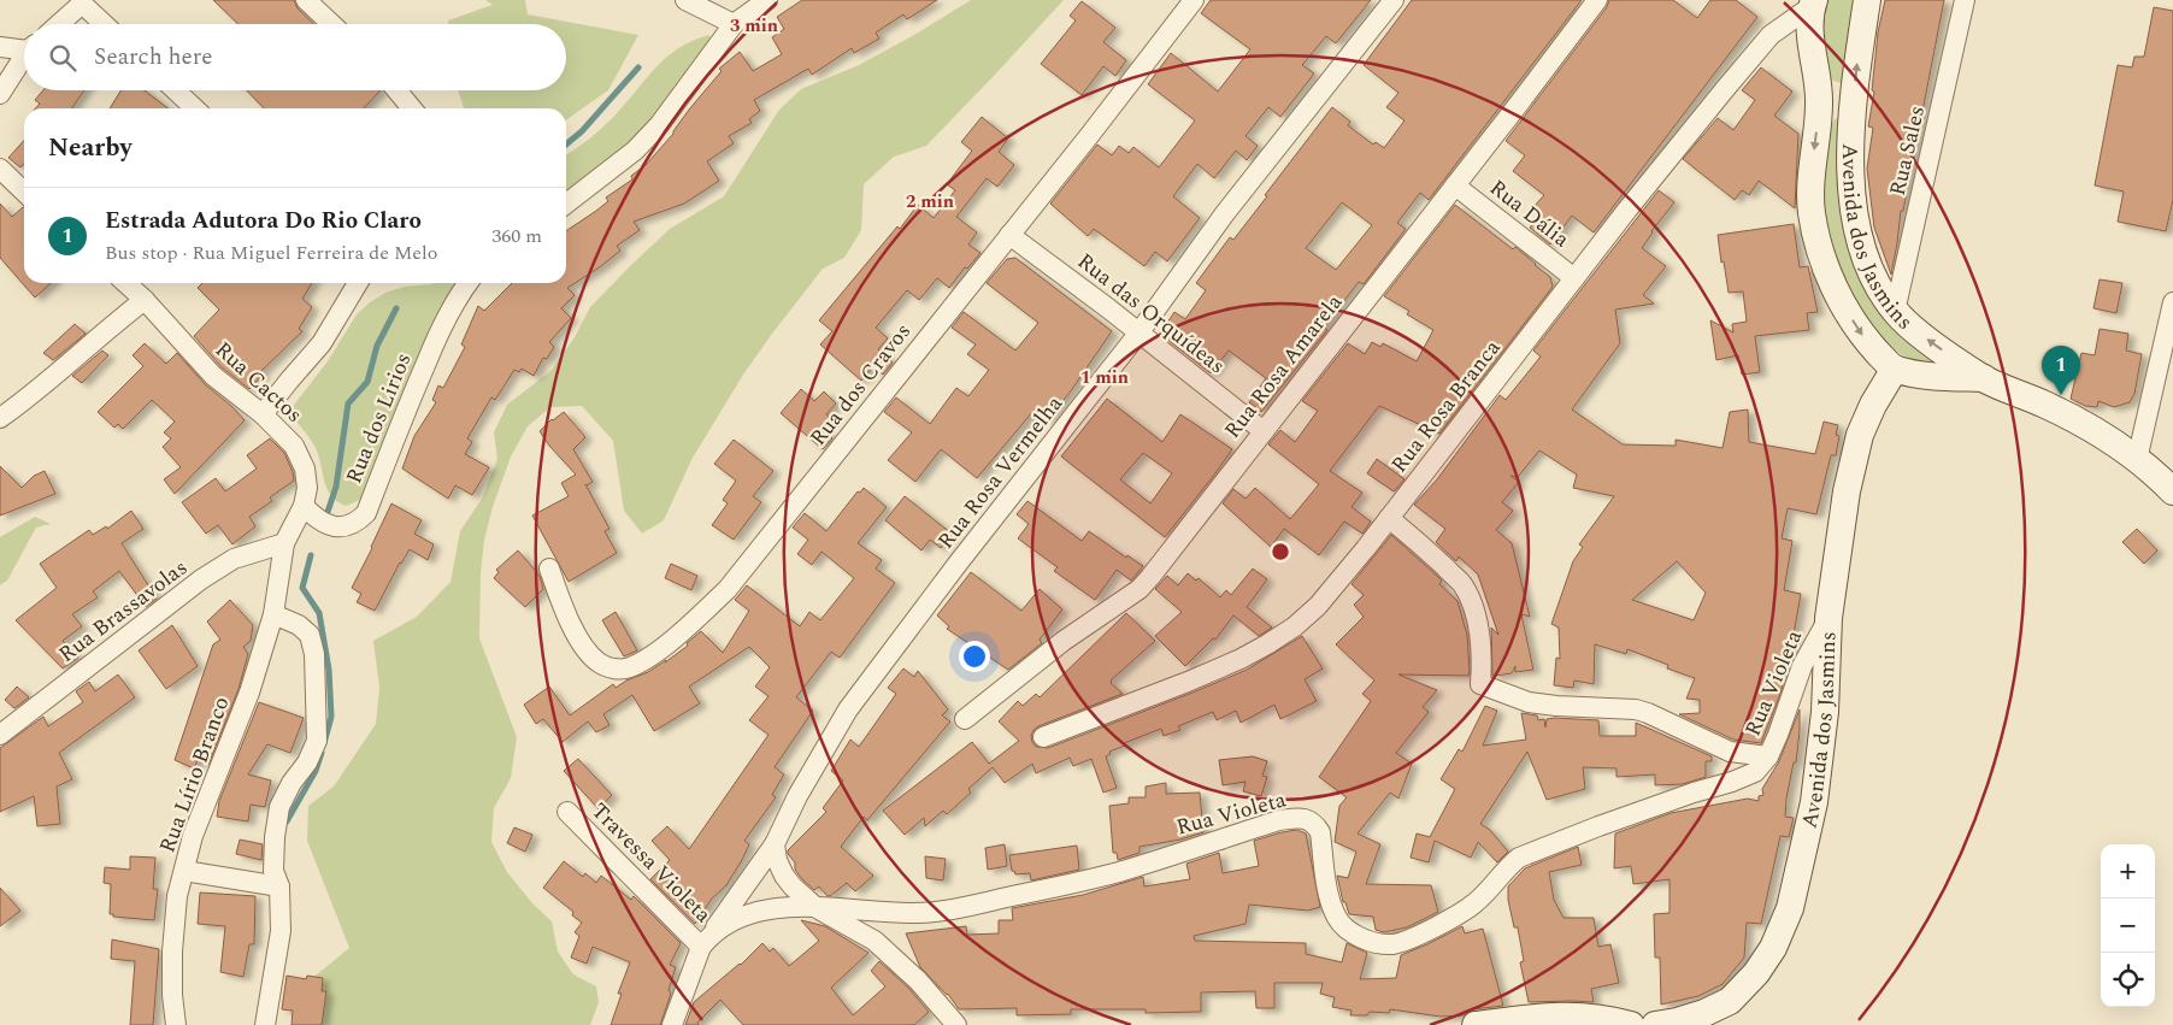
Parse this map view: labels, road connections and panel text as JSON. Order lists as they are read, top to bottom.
{
  "streets": {
    "main road": ["Avenida dos Jasmins"],
    "street": [
      "Rua Sales",
      "Rua Dália",
      "Rua das Orquídeas",
      "Rua Rosa Amarela",
      "Rua Cactos",
      "Rua dos Cravos",
      "Rua Rosa Branca",
      "Rua dos Lirios",
      "Rua Rosa Vermelha",
      "Rua Brassavolas",
      "Rua Violeta",
      "Rua Lírio Branco",
      "Travessa Violeta"
    ]
  },
  "crossings": [
    ["Rua Sales", "Avenida dos Jasmins"],
    ["Rua Dália", "Rua Rosa Amarela"],
    ["Rua Dália", "Rua Rosa Branca"],
    ["Avenida dos Jasmins", "Rua Rosa Branca"],
    ["Avenida dos Jasmins", "Rua Violeta"],
    ["Rua das Orquídeas", "Rua Rosa Amarela"],
    ["Rua das Orquídeas", "Rua dos Cravos"],
    ["Rua das Orquídeas", "Rua Rosa Vermelha"],
    ["Rua Cactos", "Rua dos Lirios"],
    ["Rua Cactos", "Rua Brassavolas"],
    ["Rua Cactos", "Rua Lírio Branco"],
    ["Rua Rosa Vermelha", "Rua Violeta"],
    ["Rua Rosa Vermelha", "Travessa Violeta"],
    ["Rua Brassavolas", "Rua Lírio Branco"],
    ["Rua Violeta", "Travessa Violeta"]
  ],
  "page": {
    "search": "Search here",
    "heading": "Nearby",
    "list": [
      {
        "mark": "1",
        "name": "Estrada Adutora Do Rio Claro",
        "note": "Bus stop · Rua Miguel Ferreira de Melo",
        "value": "360 m"
      }
    ],
    "pins": "1",
    "map_buttons": ["+", "−"]
  },
  "rings": ["3 min", "2 min", "1 min"]
}
